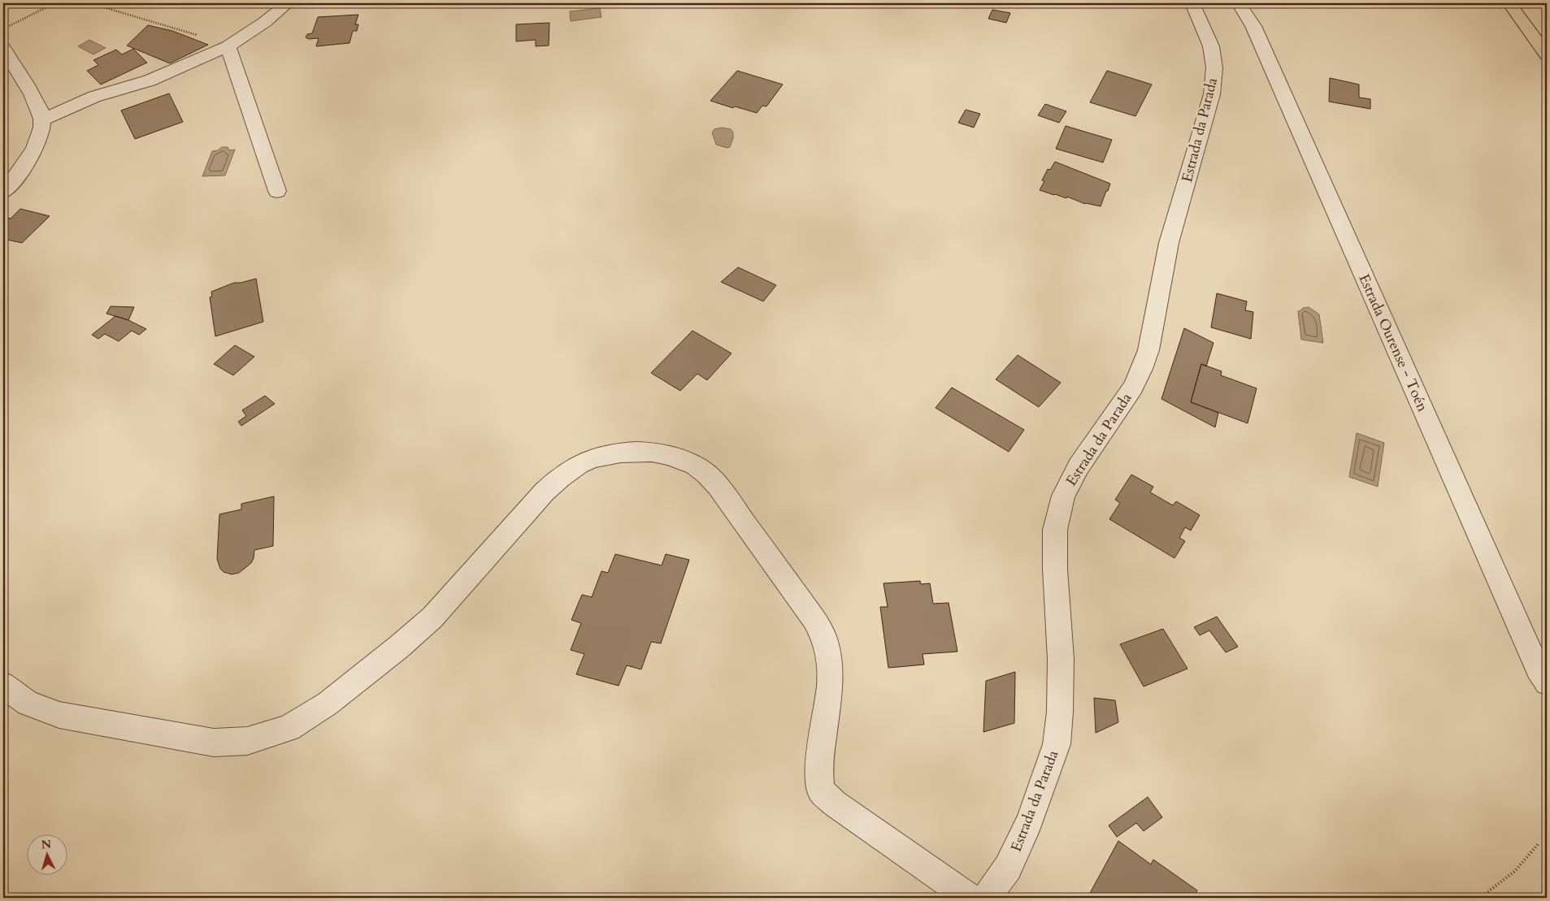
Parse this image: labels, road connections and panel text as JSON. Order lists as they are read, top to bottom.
{
  "streets": {
    "street": ["Estrada da Parada", "Estrada Ourense - Toén"]
  },
  "north": "top"
}
